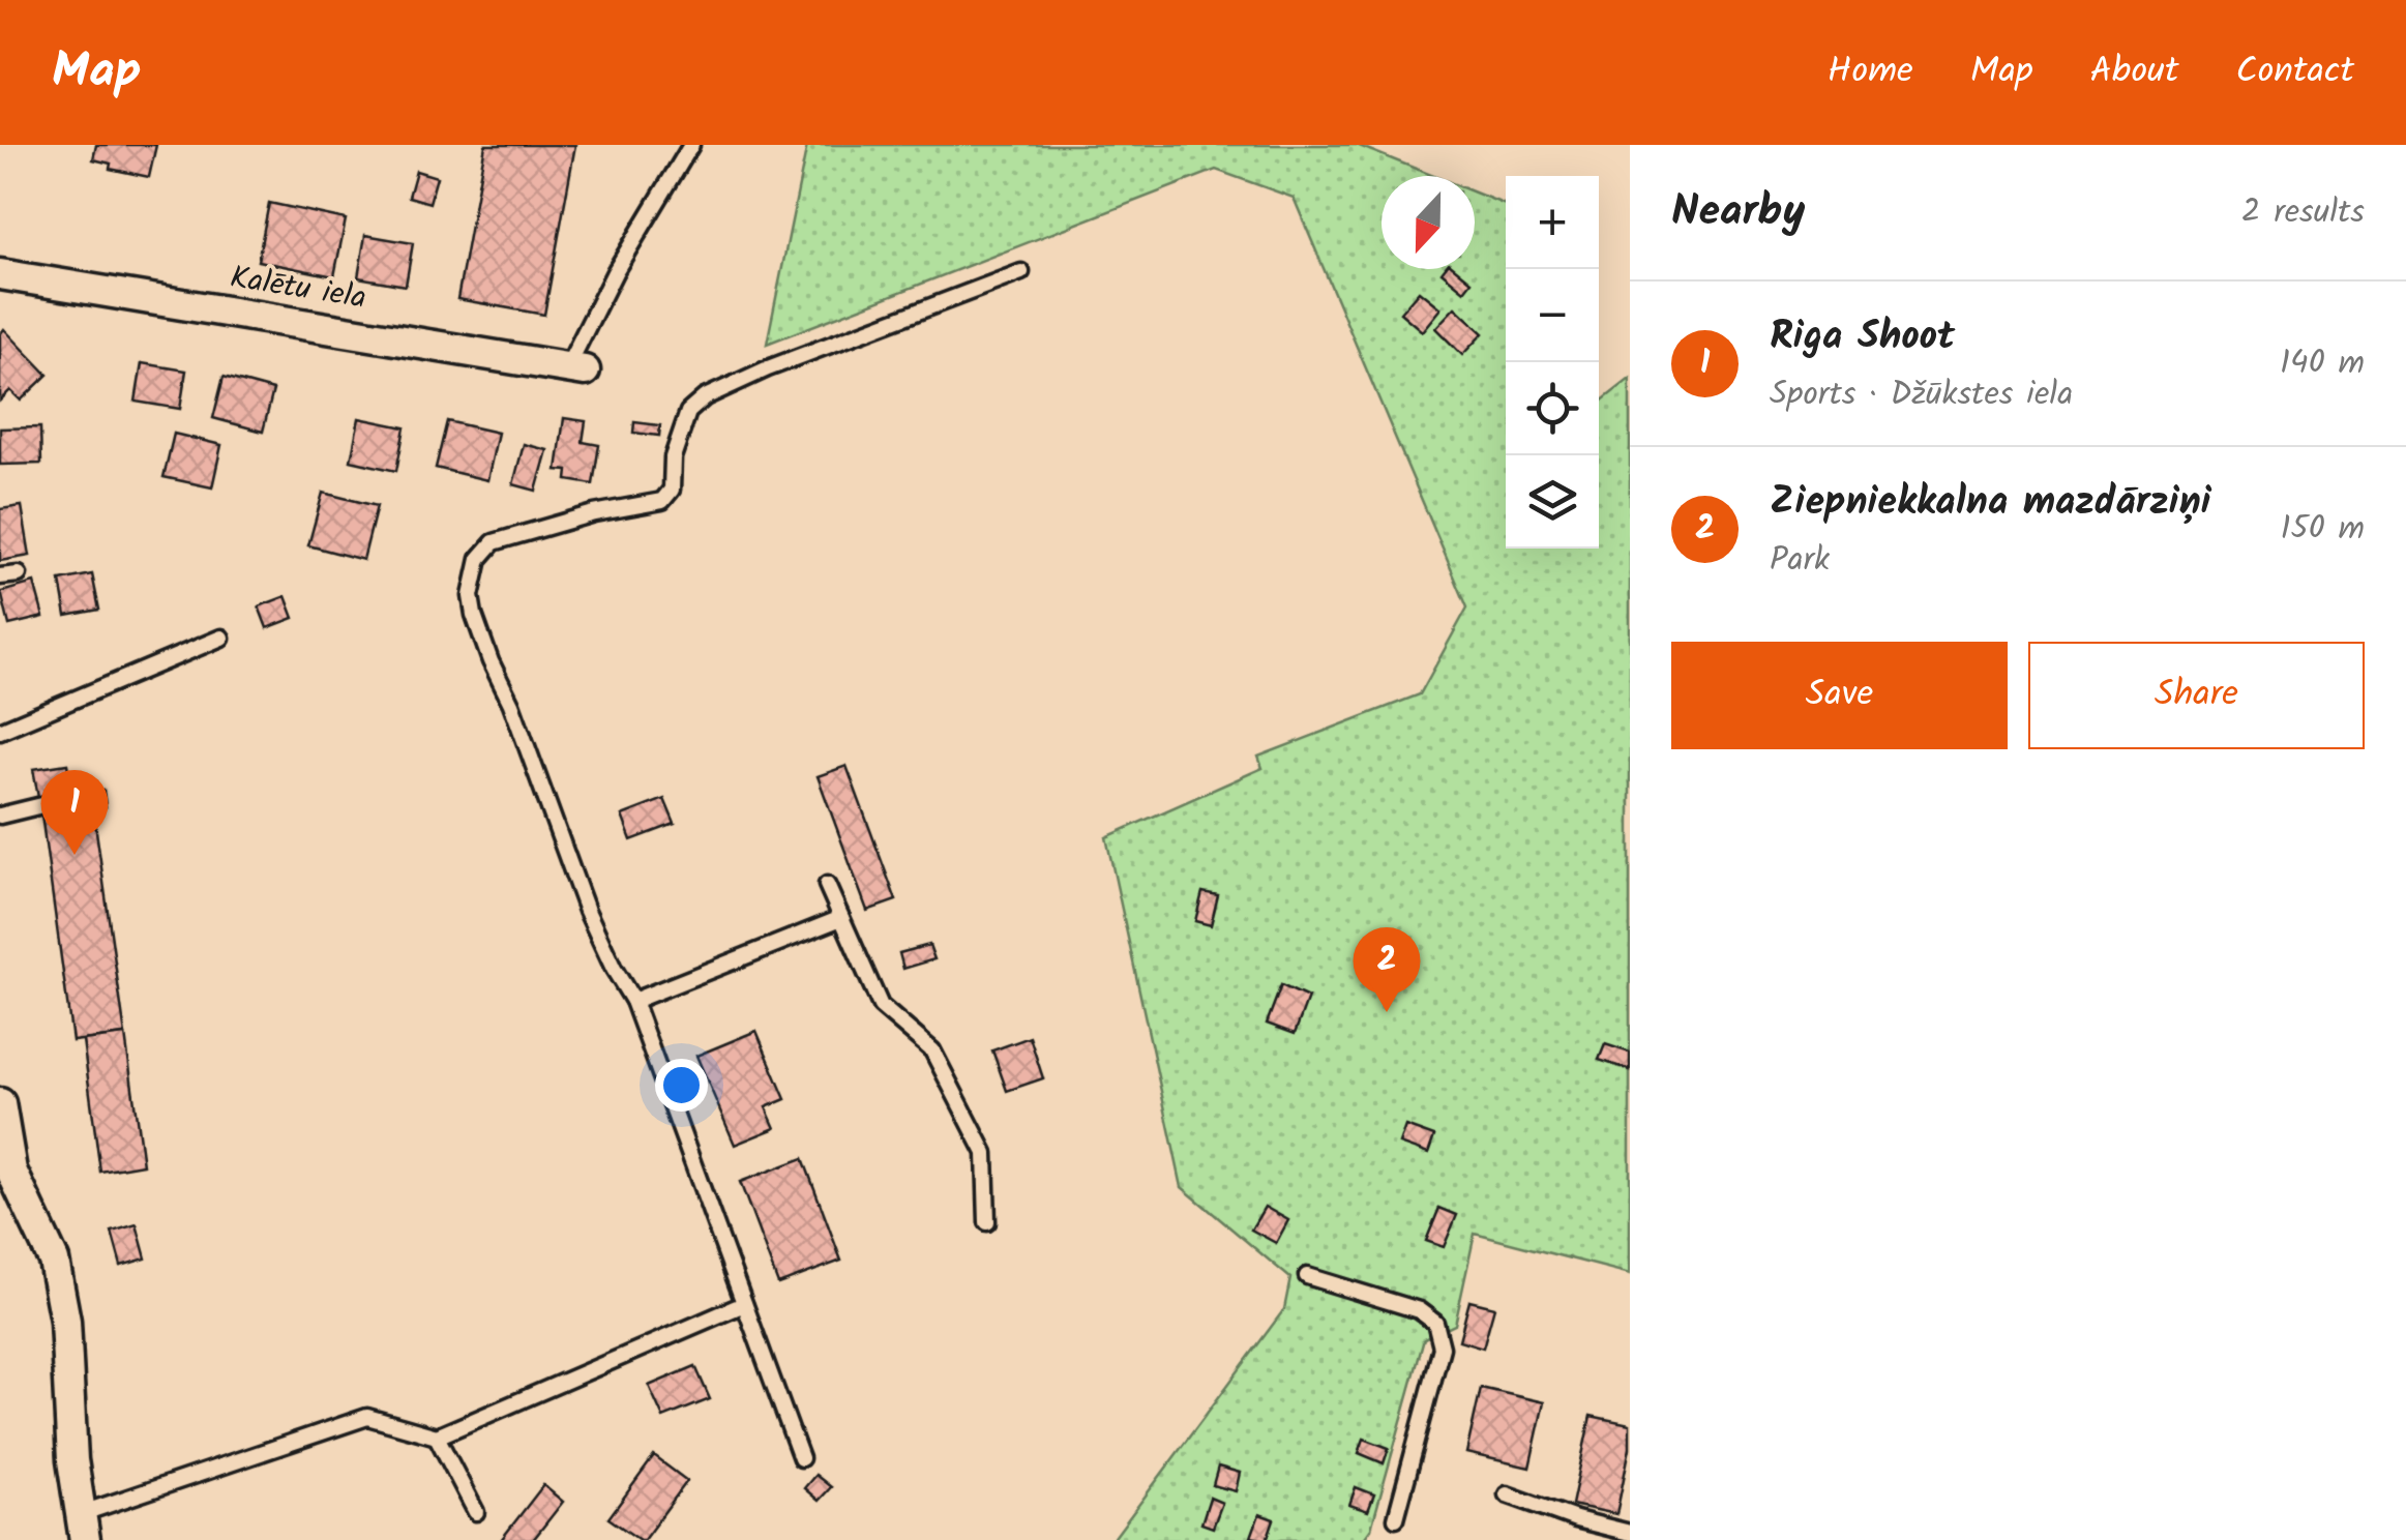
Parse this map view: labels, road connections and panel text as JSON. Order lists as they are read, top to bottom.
{
  "streets": {
    "street": ["Kalētu iela"]
  },
  "north": "bottom",
  "page": {
    "header": "Map",
    "nav": [
      "Home",
      "Map",
      "About",
      "Contact"
    ],
    "heading": ["Nearby", "2 results"],
    "map_buttons": ["+", "−"],
    "list": [
      {
        "mark": "1",
        "name": "Riga Shoot",
        "note": "Sports · Džūkstes iela",
        "value": "140 m"
      },
      {
        "mark": "2",
        "name": "Ziepniekkalna mazdārziņi",
        "note": "Park",
        "value": "150 m"
      }
    ],
    "buttons": ["Save", "Share"],
    "pins": ["1", "2"]
  }
}
